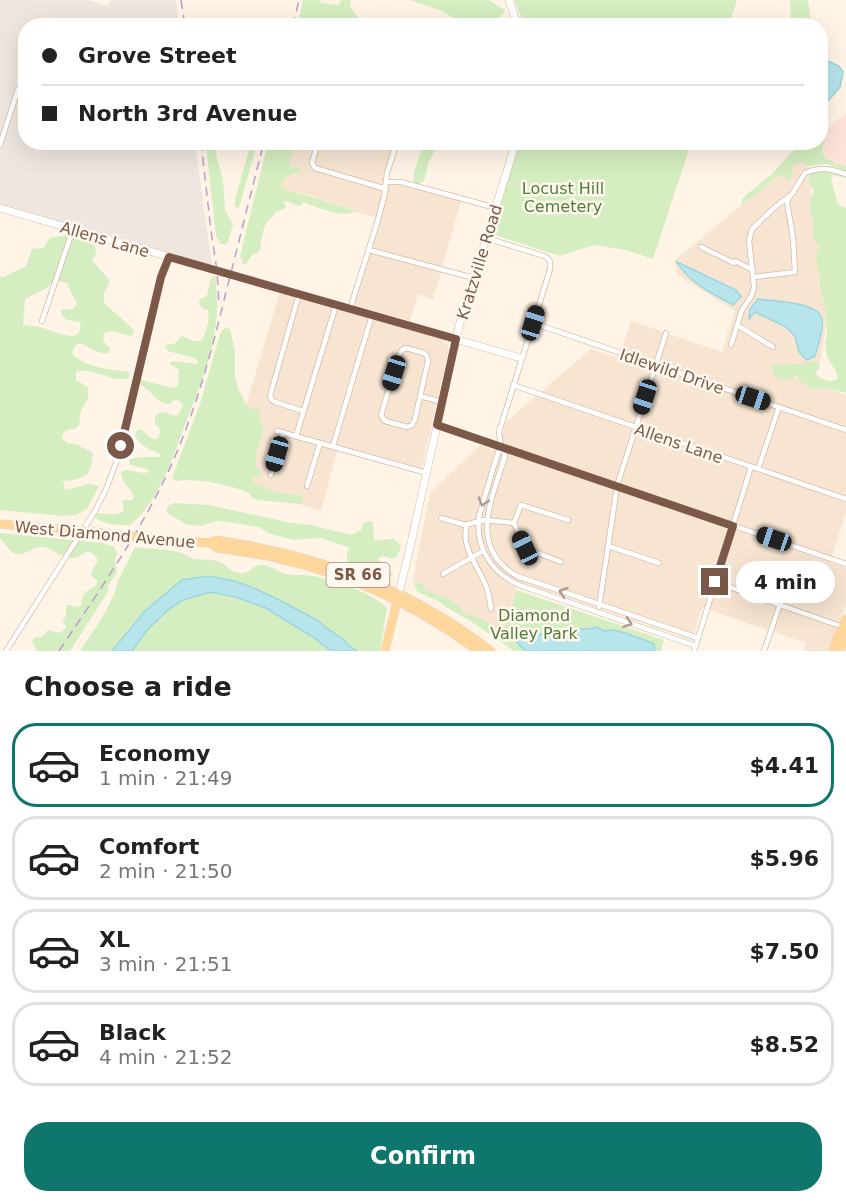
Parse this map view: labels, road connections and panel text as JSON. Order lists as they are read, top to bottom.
{
  "streets": {
    "main road": ["West Diamond Avenue", "SR 66"],
    "street": ["Allens Lane", "Kratzville Road", "Idlewild Drive"]
  },
  "crossings": [
    ["Allens Lane", "Kratzville Road"],
    ["Kratzville Road", "West Diamond Avenue"]
  ],
  "parks": ["Locust Hill Cemetery", "Diamond Valley Park"],
  "page": {
    "banner": ["Grove Street", "North 3rd Avenue"],
    "bubble": "4 min",
    "heading": "Choose a ride",
    "list": [
      {
        "name": "Economy",
        "note": "1 min · 21:49",
        "value": "$4.41"
      },
      {
        "name": "Comfort",
        "note": "2 min · 21:50",
        "value": "$5.96"
      },
      {
        "name": "XL",
        "note": "3 min · 21:51",
        "value": "$7.50"
      },
      {
        "name": "Black",
        "note": "4 min · 21:52",
        "value": "$8.52"
      }
    ],
    "buttons": "Confirm"
  }
}
